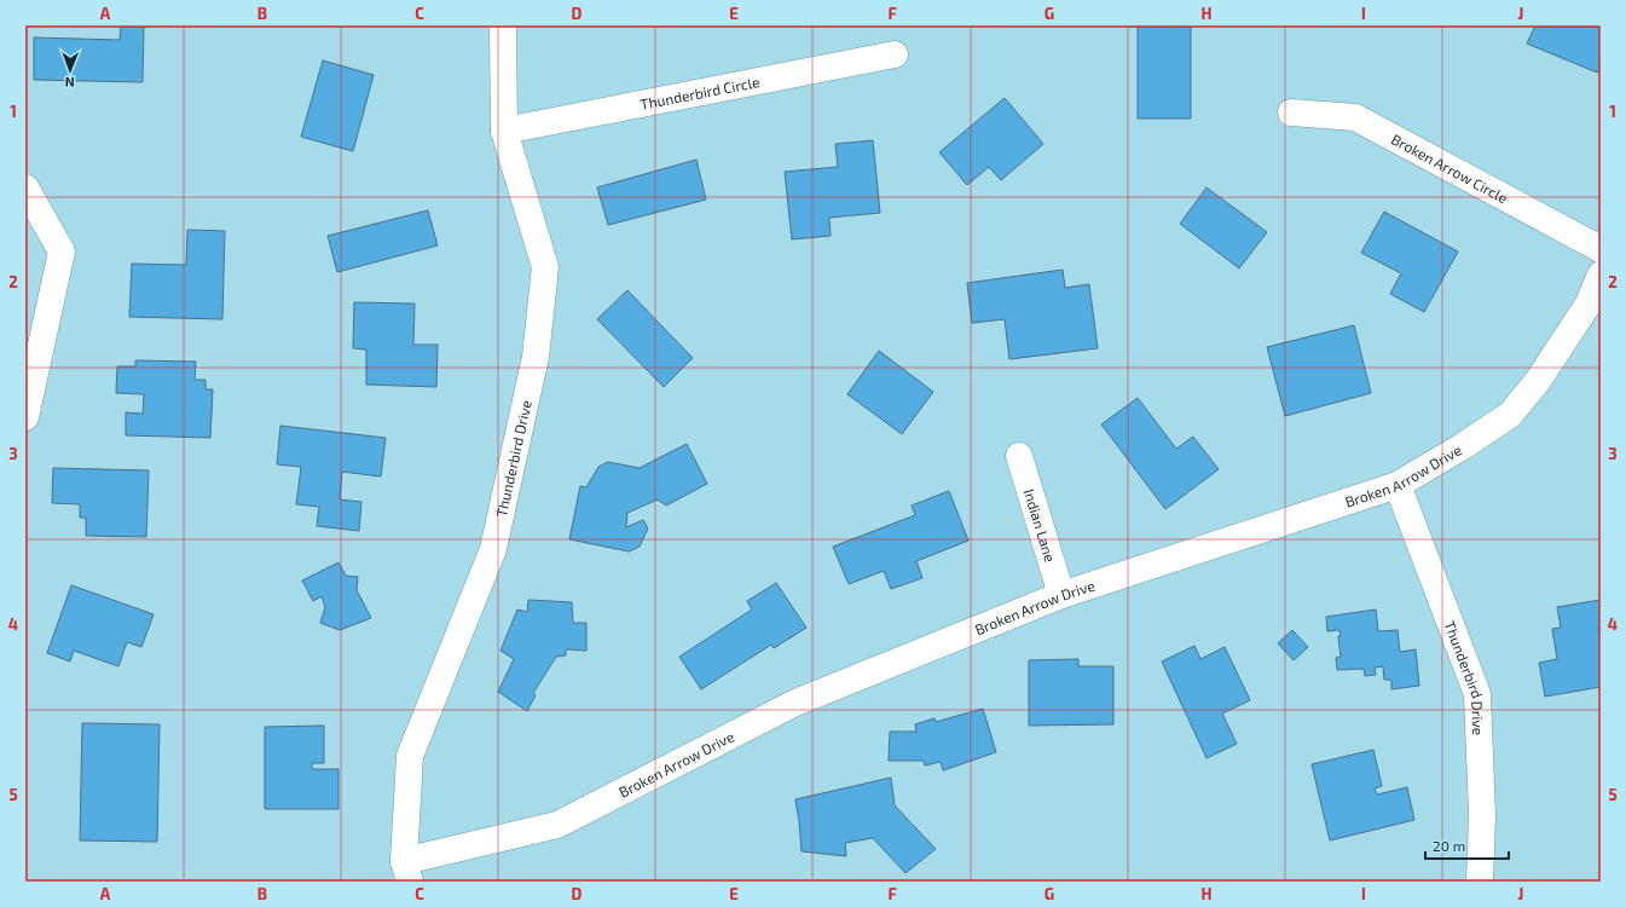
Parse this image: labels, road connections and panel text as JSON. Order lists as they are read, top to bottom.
{
  "streets": {
    "street": [
      "Thunderbird Circle",
      "Broken Arrow Circle",
      "Thunderbird Drive",
      "Broken Arrow Drive",
      "Indian Lane"
    ]
  },
  "crossings": [
    ["Thunderbird Circle", "Thunderbird Drive"],
    ["Thunderbird Drive", "Broken Arrow Drive"],
    ["Broken Arrow Drive", "Indian Lane"]
  ],
  "scale_bar": "20 m",
  "north": "bottom",
  "grid": {
    "columns": [
      "A",
      "B",
      "C",
      "D",
      "E",
      "F",
      "G",
      "H",
      "I",
      "J"
    ],
    "rows": [
      "1",
      "2",
      "3",
      "4",
      "5"
    ]
  }
}
